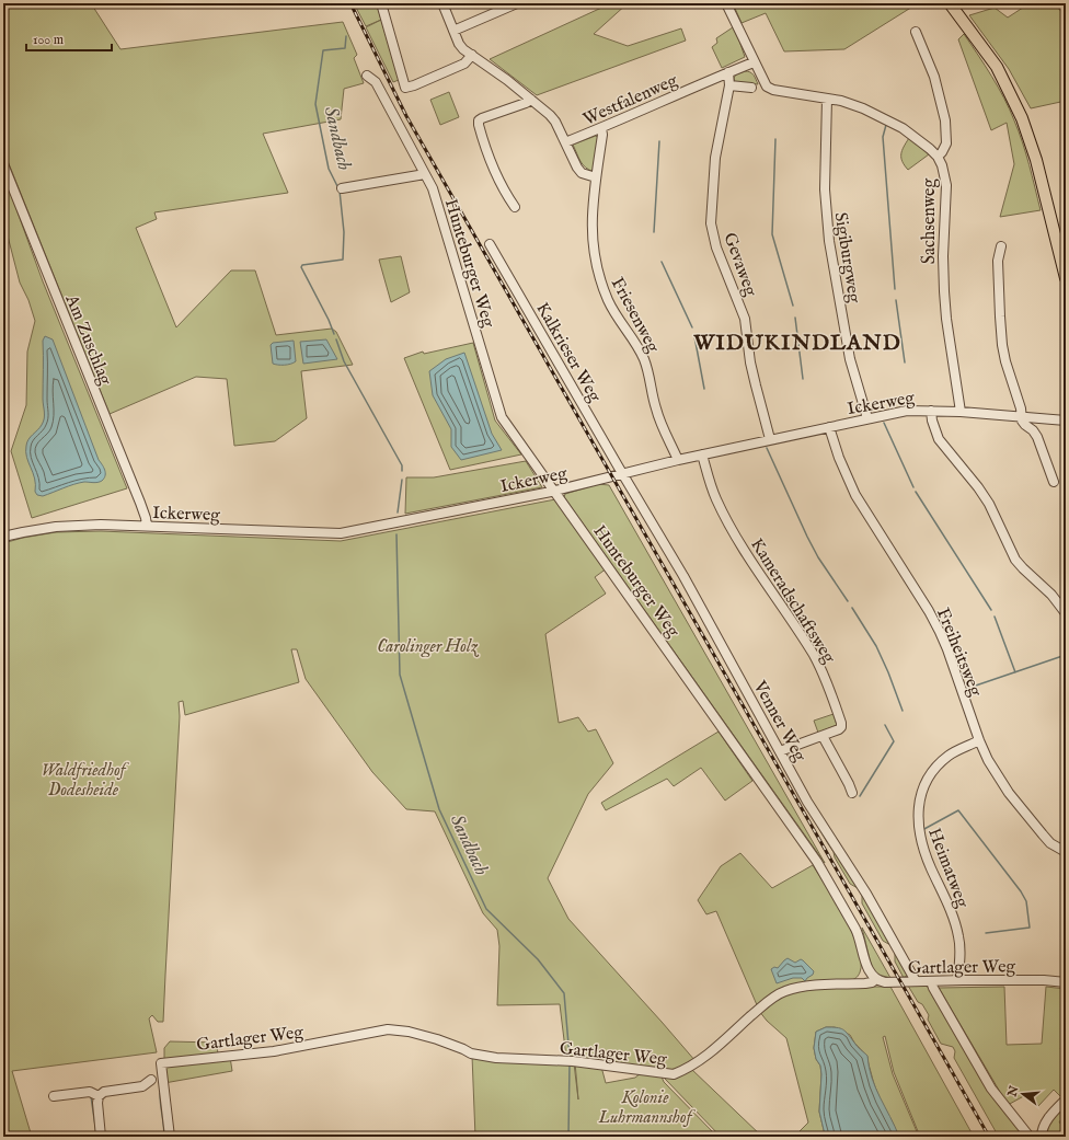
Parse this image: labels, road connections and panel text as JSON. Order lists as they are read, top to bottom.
{
  "streets": {
    "street": [
      "Westfalenweg",
      "Sachsenweg",
      "Sigiburgweg",
      "Hunteburger Weg",
      "Gevaweg",
      "Friesenweg",
      "Am Zuschlag",
      "Kalkrieser Weg",
      "Ickerweg",
      "Kameradschaftsweg",
      "Freiheitsweg",
      "Venner Weg",
      "Heimatweg",
      "Gartlager Weg"
    ]
  },
  "crossings": [
    ["Westfalenweg", "Sachsenweg"],
    ["Westfalenweg", "Gevaweg"],
    ["Westfalenweg", "Friesenweg"],
    ["Sachsenweg", "Sigiburgweg"],
    ["Sachsenweg", "Ickerweg"],
    ["Sigiburgweg", "Ickerweg"],
    ["Hunteburger Weg", "Ickerweg"],
    ["Hunteburger Weg", "Gartlager Weg"],
    ["Gevaweg", "Ickerweg"],
    ["Friesenweg", "Ickerweg"],
    ["Am Zuschlag", "Ickerweg"],
    ["Kalkrieser Weg", "Ickerweg"],
    ["Kalkrieser Weg", "Venner Weg"],
    ["Ickerweg", "Kameradschaftsweg"],
    ["Ickerweg", "Freiheitsweg"],
    ["Ickerweg", "Venner Weg"],
    ["Kameradschaftsweg", "Venner Weg"],
    ["Freiheitsweg", "Heimatweg"],
    ["Venner Weg", "Gartlager Weg"],
    ["Heimatweg", "Gartlager Weg"]
  ],
  "districts": ["WIDUKINDLAND"],
  "water": ["Sandbach"],
  "parks": ["Carolinger Holz", "Waldfriedhof Dodesheide", "Kolonie Luhrmannshof"],
  "scale_bar": "100 m",
  "north": "left"
}
